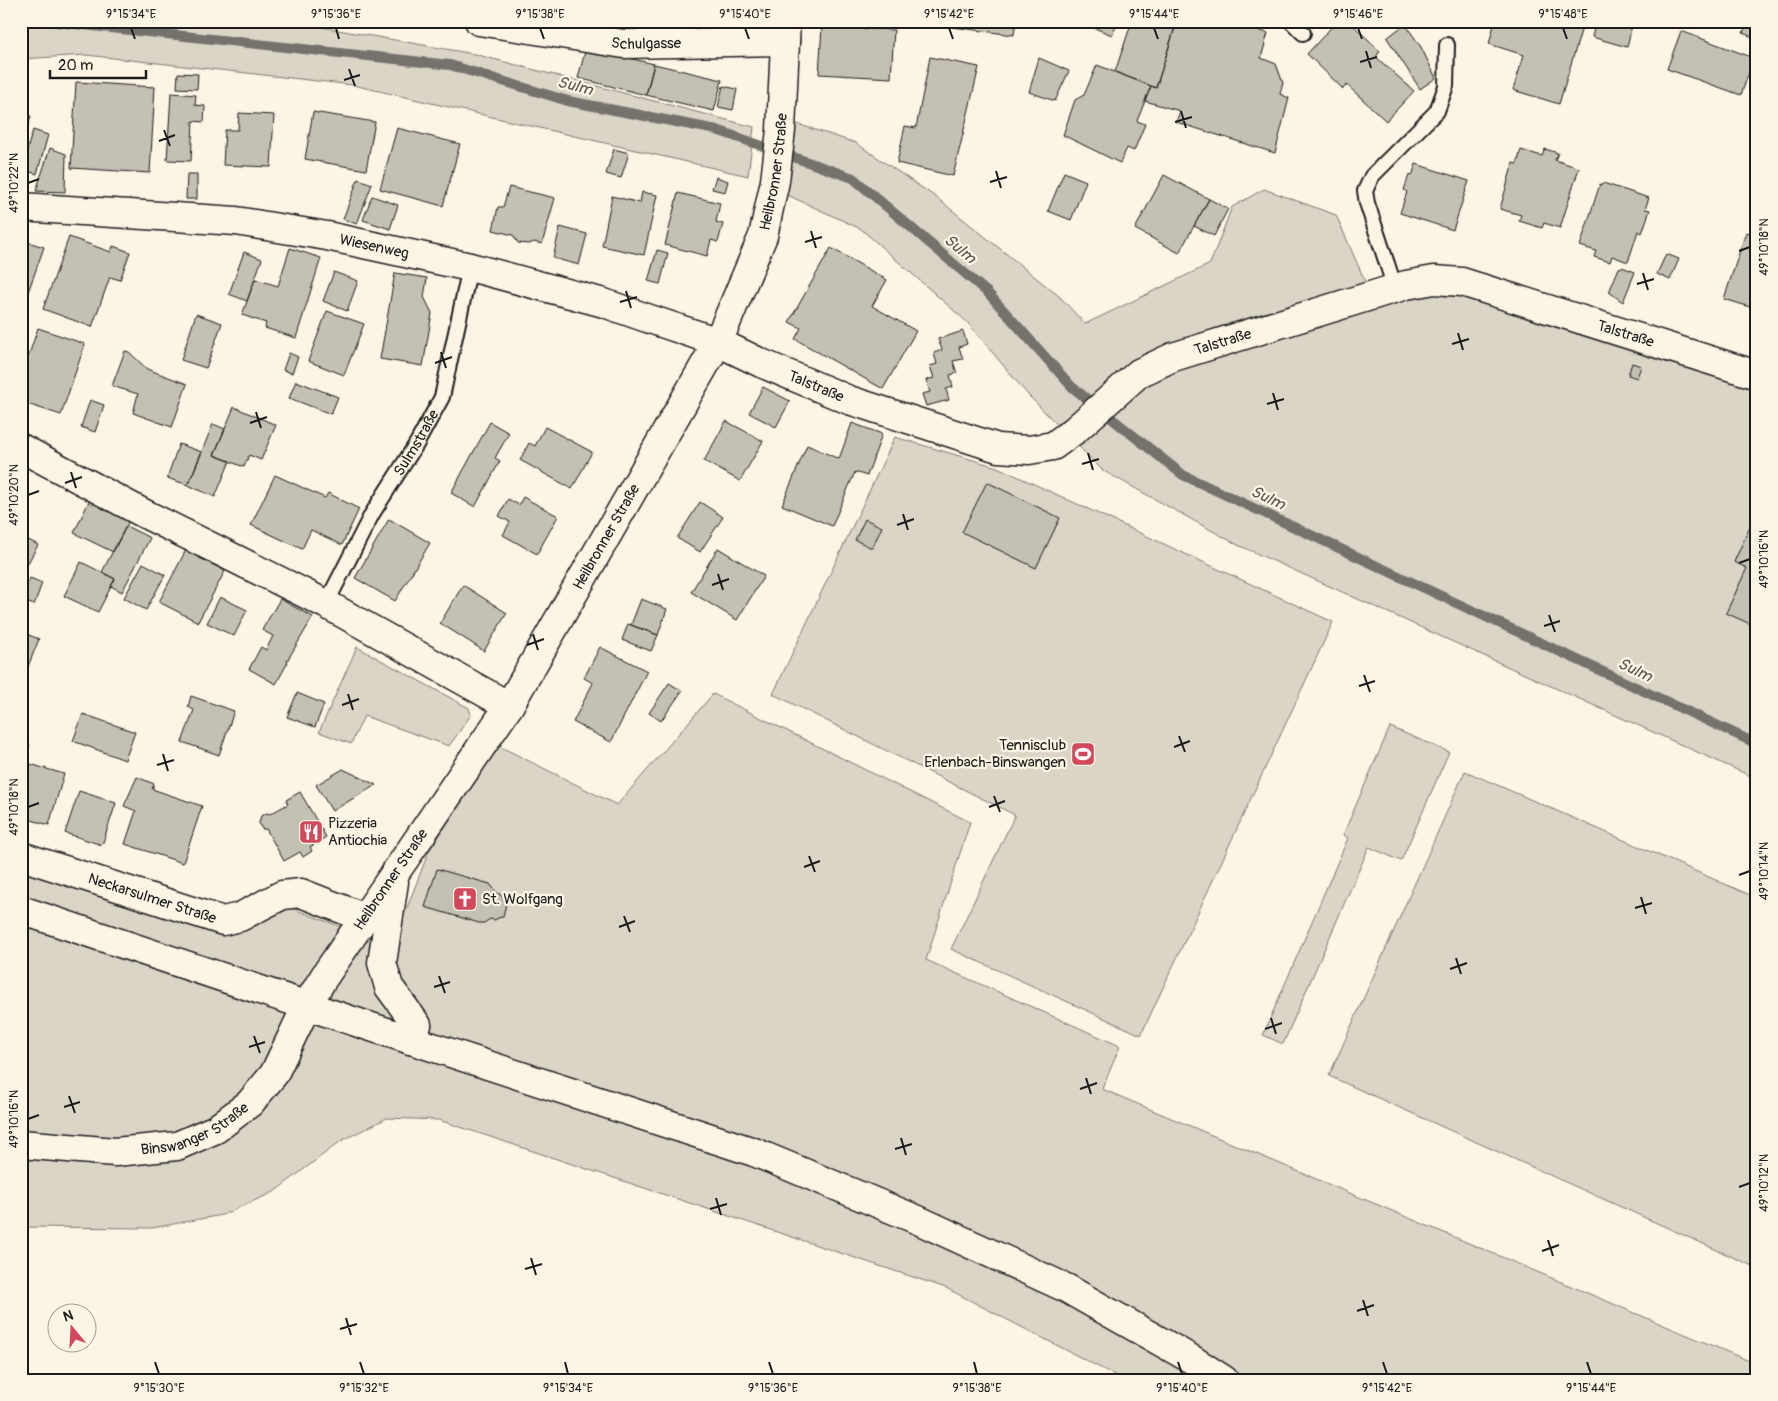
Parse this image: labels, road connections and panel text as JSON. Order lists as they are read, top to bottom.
{
  "streets": {
    "street": [
      "Schulgasse",
      "Heilbronner Straße",
      "Wiesenweg",
      "Talstraße",
      "Neckarsulmer Straße",
      "Binswanger Straße"
    ],
    "lane": ["Sulmstraße"]
  },
  "crossings": [
    ["Schulgasse", "Heilbronner Straße"],
    ["Heilbronner Straße", "Wiesenweg"],
    ["Heilbronner Straße", "Talstraße"],
    ["Heilbronner Straße", "Neckarsulmer Straße"],
    ["Heilbronner Straße", "Binswanger Straße"],
    ["Wiesenweg", "Talstraße"],
    ["Wiesenweg", "Sulmstraße"]
  ],
  "water": ["Sulm"],
  "places": {
    "sports": ["Tennisclub Erlenbach-Binswangen"],
    "restaurant": ["Pizzeria Antiochia"],
    "church": ["St. Wolfgang"]
  },
  "scale_bar": "20 m",
  "north": "top",
  "coordinates": [
    "9°15'34\"E",
    "9°15'36\"E",
    "9°15'38\"E",
    "9°15'40\"E",
    "9°15'42\"E",
    "9°15'44\"E",
    "9°15'46\"E",
    "9°15'48\"E",
    "49°10'22\"N",
    "49°10'18\"N",
    "49°10'20\"N",
    "49°10'16\"N",
    "49°10'14\"N",
    "49°10'12\"N",
    "9°15'30\"E",
    "9°15'32\"E"
  ]
}
